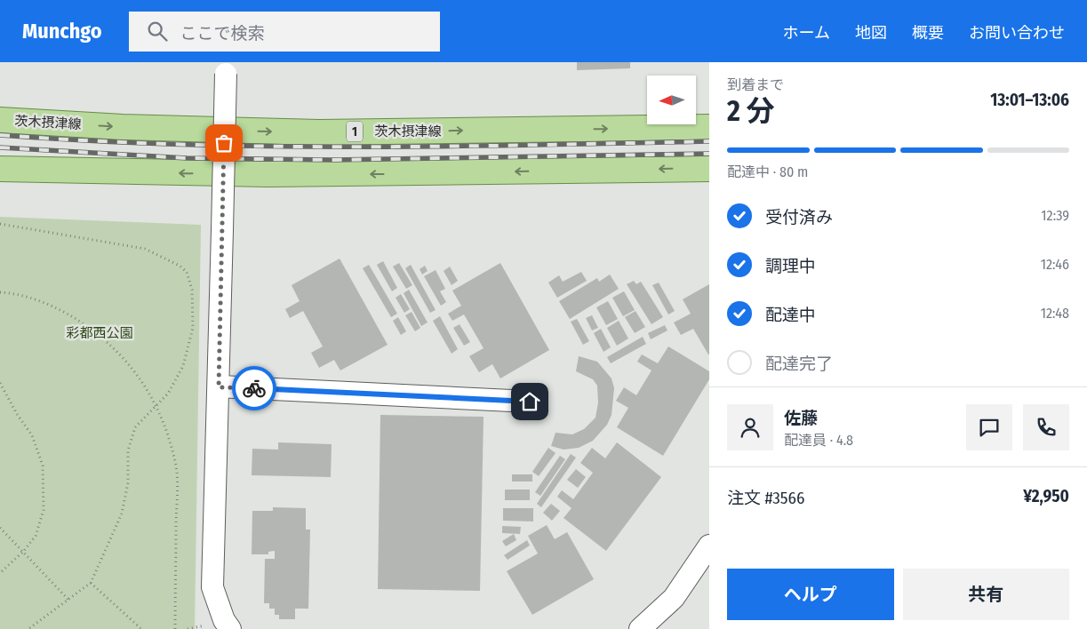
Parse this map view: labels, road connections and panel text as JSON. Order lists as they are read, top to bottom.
{
  "streets": {
    "main road": ["茨木摂津線", "1"]
  },
  "parks": ["彩都西公園"],
  "north": "left",
  "page": {
    "header": "Munchgo",
    "search": "ここで検索",
    "nav": [
      "ホーム",
      "地図",
      "概要",
      "お問い合わせ"
    ],
    "heading": ["2 分", "到着まで", "13:01–13:06"],
    "panel": [
      "佐藤",
      "配達員 · 4.8",
      "注文 #3566",
      "¥2,950"
    ],
    "bar": "配達中 · 80 m",
    "list": [
      ["受付済み", "12:39"],
      ["調理中", "12:46"],
      ["配達中", "12:48"],
      "配達完了"
    ],
    "buttons": ["ヘルプ", "共有"]
  }
}
